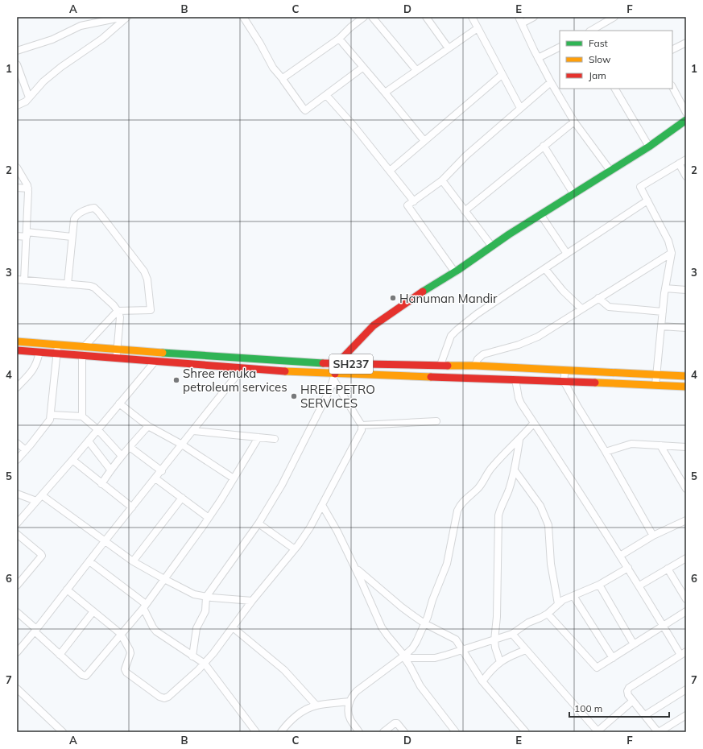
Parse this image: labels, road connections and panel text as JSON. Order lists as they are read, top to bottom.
{
  "streets": {
    "main road": ["SH237"]
  },
  "places": ["Hanuman Mandir", "Shree renuka petroleum services", "HREE PETRO SERVICES"],
  "legend": ["Fast", "Slow", "Jam"],
  "scale_bar": "100 m",
  "grid": {
    "columns": [
      "A",
      "B",
      "C",
      "D",
      "E",
      "F"
    ],
    "rows": [
      "1",
      "2",
      "3",
      "4",
      "5",
      "6",
      "7"
    ]
  }
}
